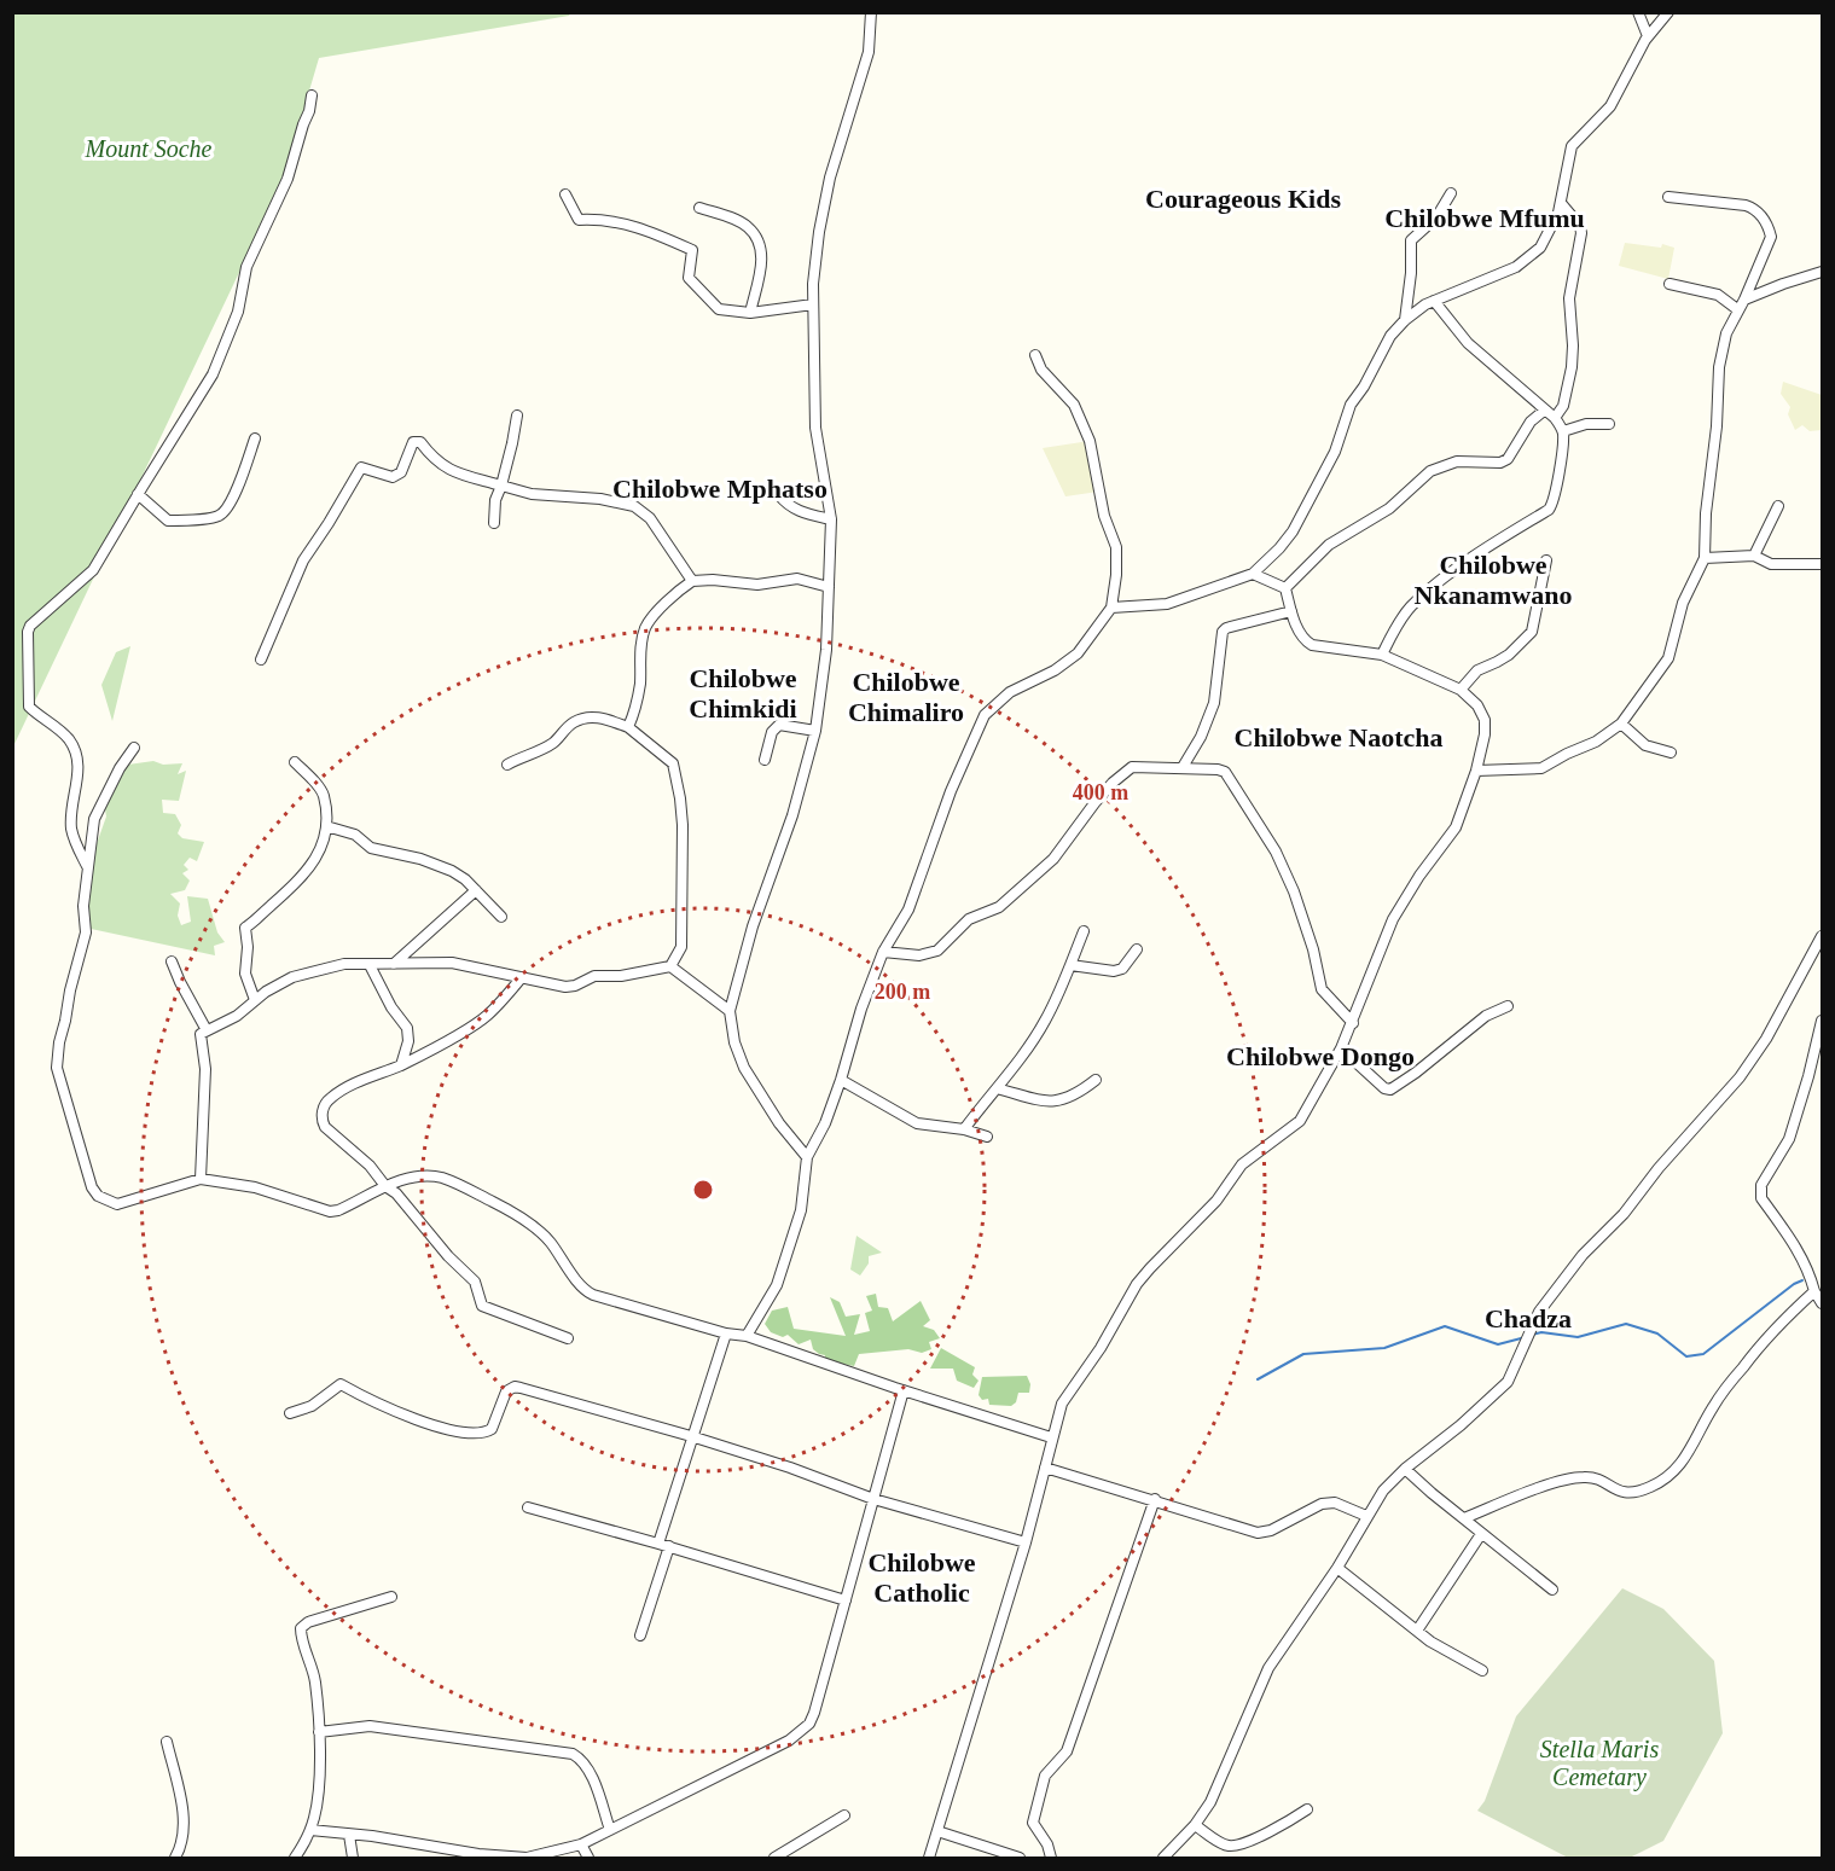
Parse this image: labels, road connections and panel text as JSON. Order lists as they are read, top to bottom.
{
  "districts": [
    "Courageous Kids",
    "Chilobwe Mfumu",
    "Chilobwe Mphatso",
    "Chilobwe Nkanamwano",
    "Chilobwe Chimkidi",
    "Chilobwe Chimaliro",
    "Chilobwe Naotcha",
    "Chilobwe Dongo",
    "Chadza",
    "Chilobwe Catholic"
  ],
  "parks": ["Mount Soche", "Stella Maris Cemetary"],
  "rings": ["400 m", "200 m"]
}
